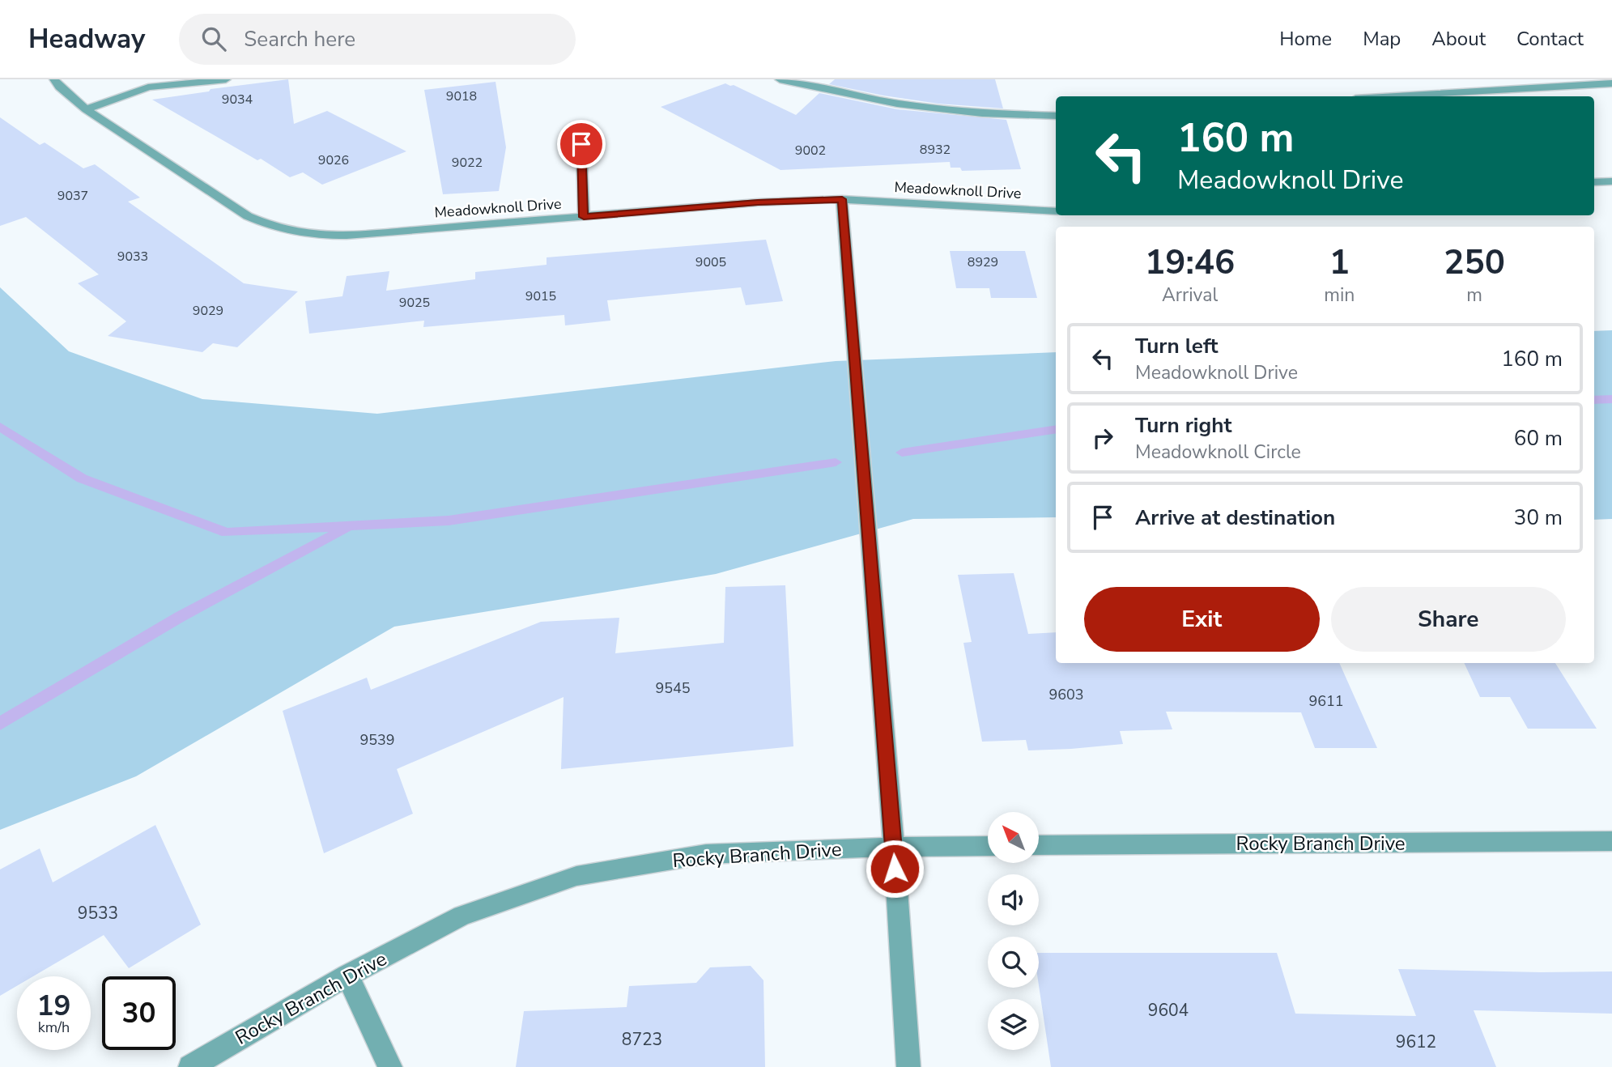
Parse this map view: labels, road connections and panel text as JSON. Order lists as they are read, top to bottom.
{
  "streets": {
    "street": ["Meadowknoll Drive", "Rocky Branch Drive"]
  },
  "house_numbers": [
    "9018",
    "9034",
    "8932",
    "9002",
    "9026",
    "9022",
    "9037",
    "9033",
    "9005",
    "8929",
    "9015",
    "9025",
    "9029",
    "9545",
    "9603",
    "9611",
    "9539",
    "9533",
    "9604",
    "8723",
    "9612"
  ],
  "north": "top left",
  "page": {
    "header": "Headway",
    "search": "Search here",
    "nav": [
      "Home",
      "Map",
      "About",
      "Contact"
    ],
    "turn": ["160 m", "Meadowknoll Drive"],
    "eta": [
      "19:46",
      "Arrival",
      "1",
      "min",
      "250",
      "m"
    ],
    "list": [
      {
        "name": "Turn left",
        "note": "Meadowknoll Drive",
        "value": "160 m"
      },
      {
        "name": "Turn right",
        "note": "Meadowknoll Circle",
        "value": "60 m"
      },
      {
        "name": "Arrive at destination",
        "value": "30 m"
      }
    ],
    "buttons": ["Exit", "Share"],
    "speed": "19 km/h",
    "limit": "30"
  }
}
